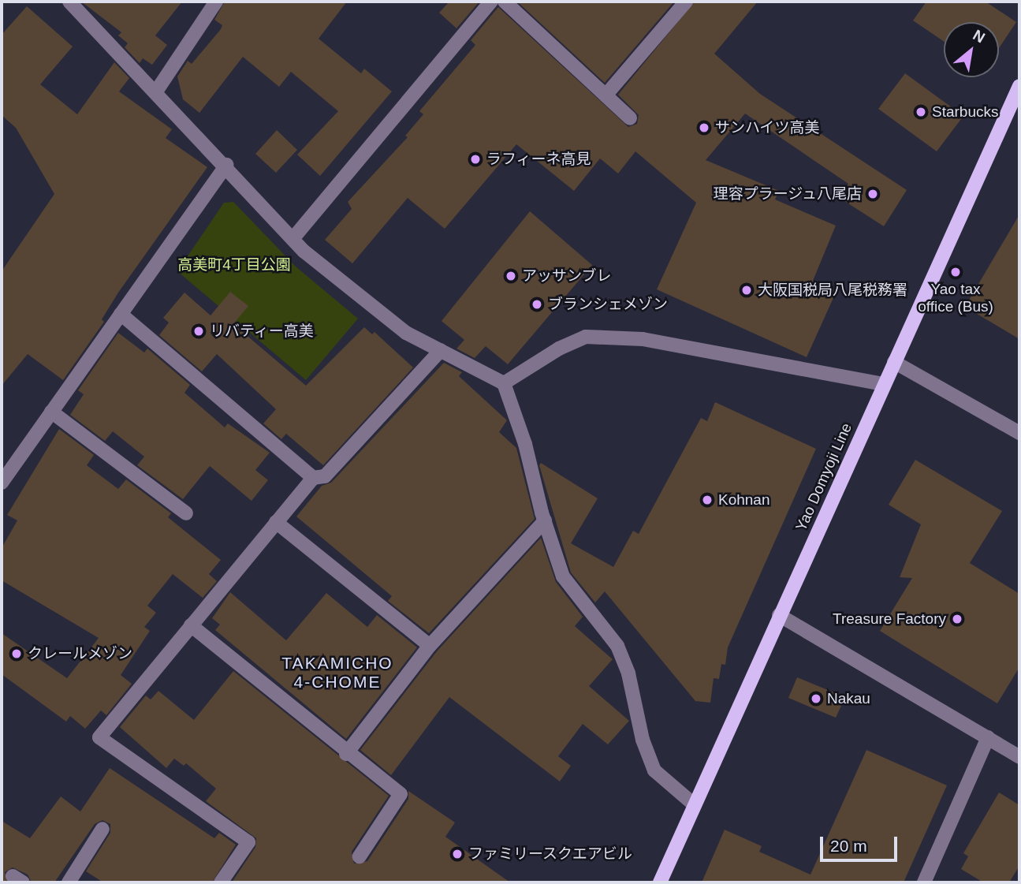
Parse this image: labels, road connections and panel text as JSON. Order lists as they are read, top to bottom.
{
  "streets": {
    "main road": ["Yao Domyoji Line"]
  },
  "districts": ["TAKAMICHO 4-CHOME"],
  "parks": ["高美町4丁目公園"],
  "places": [
    "Starbucks",
    "サンハイツ高美",
    "ラフィーネ高見",
    "理容プラージュ八尾店",
    "Yao tax office (Bus)",
    "アッサンブレ",
    "大阪国税局八尾税務署",
    "ブランシェメゾン",
    "リバティー高美",
    "Kohnan",
    "Treasure Factory",
    "クレールメゾン",
    "Nakau",
    "ファミリースクエアビル"
  ],
  "scale_bar": "20 m",
  "north": "top right"
}
